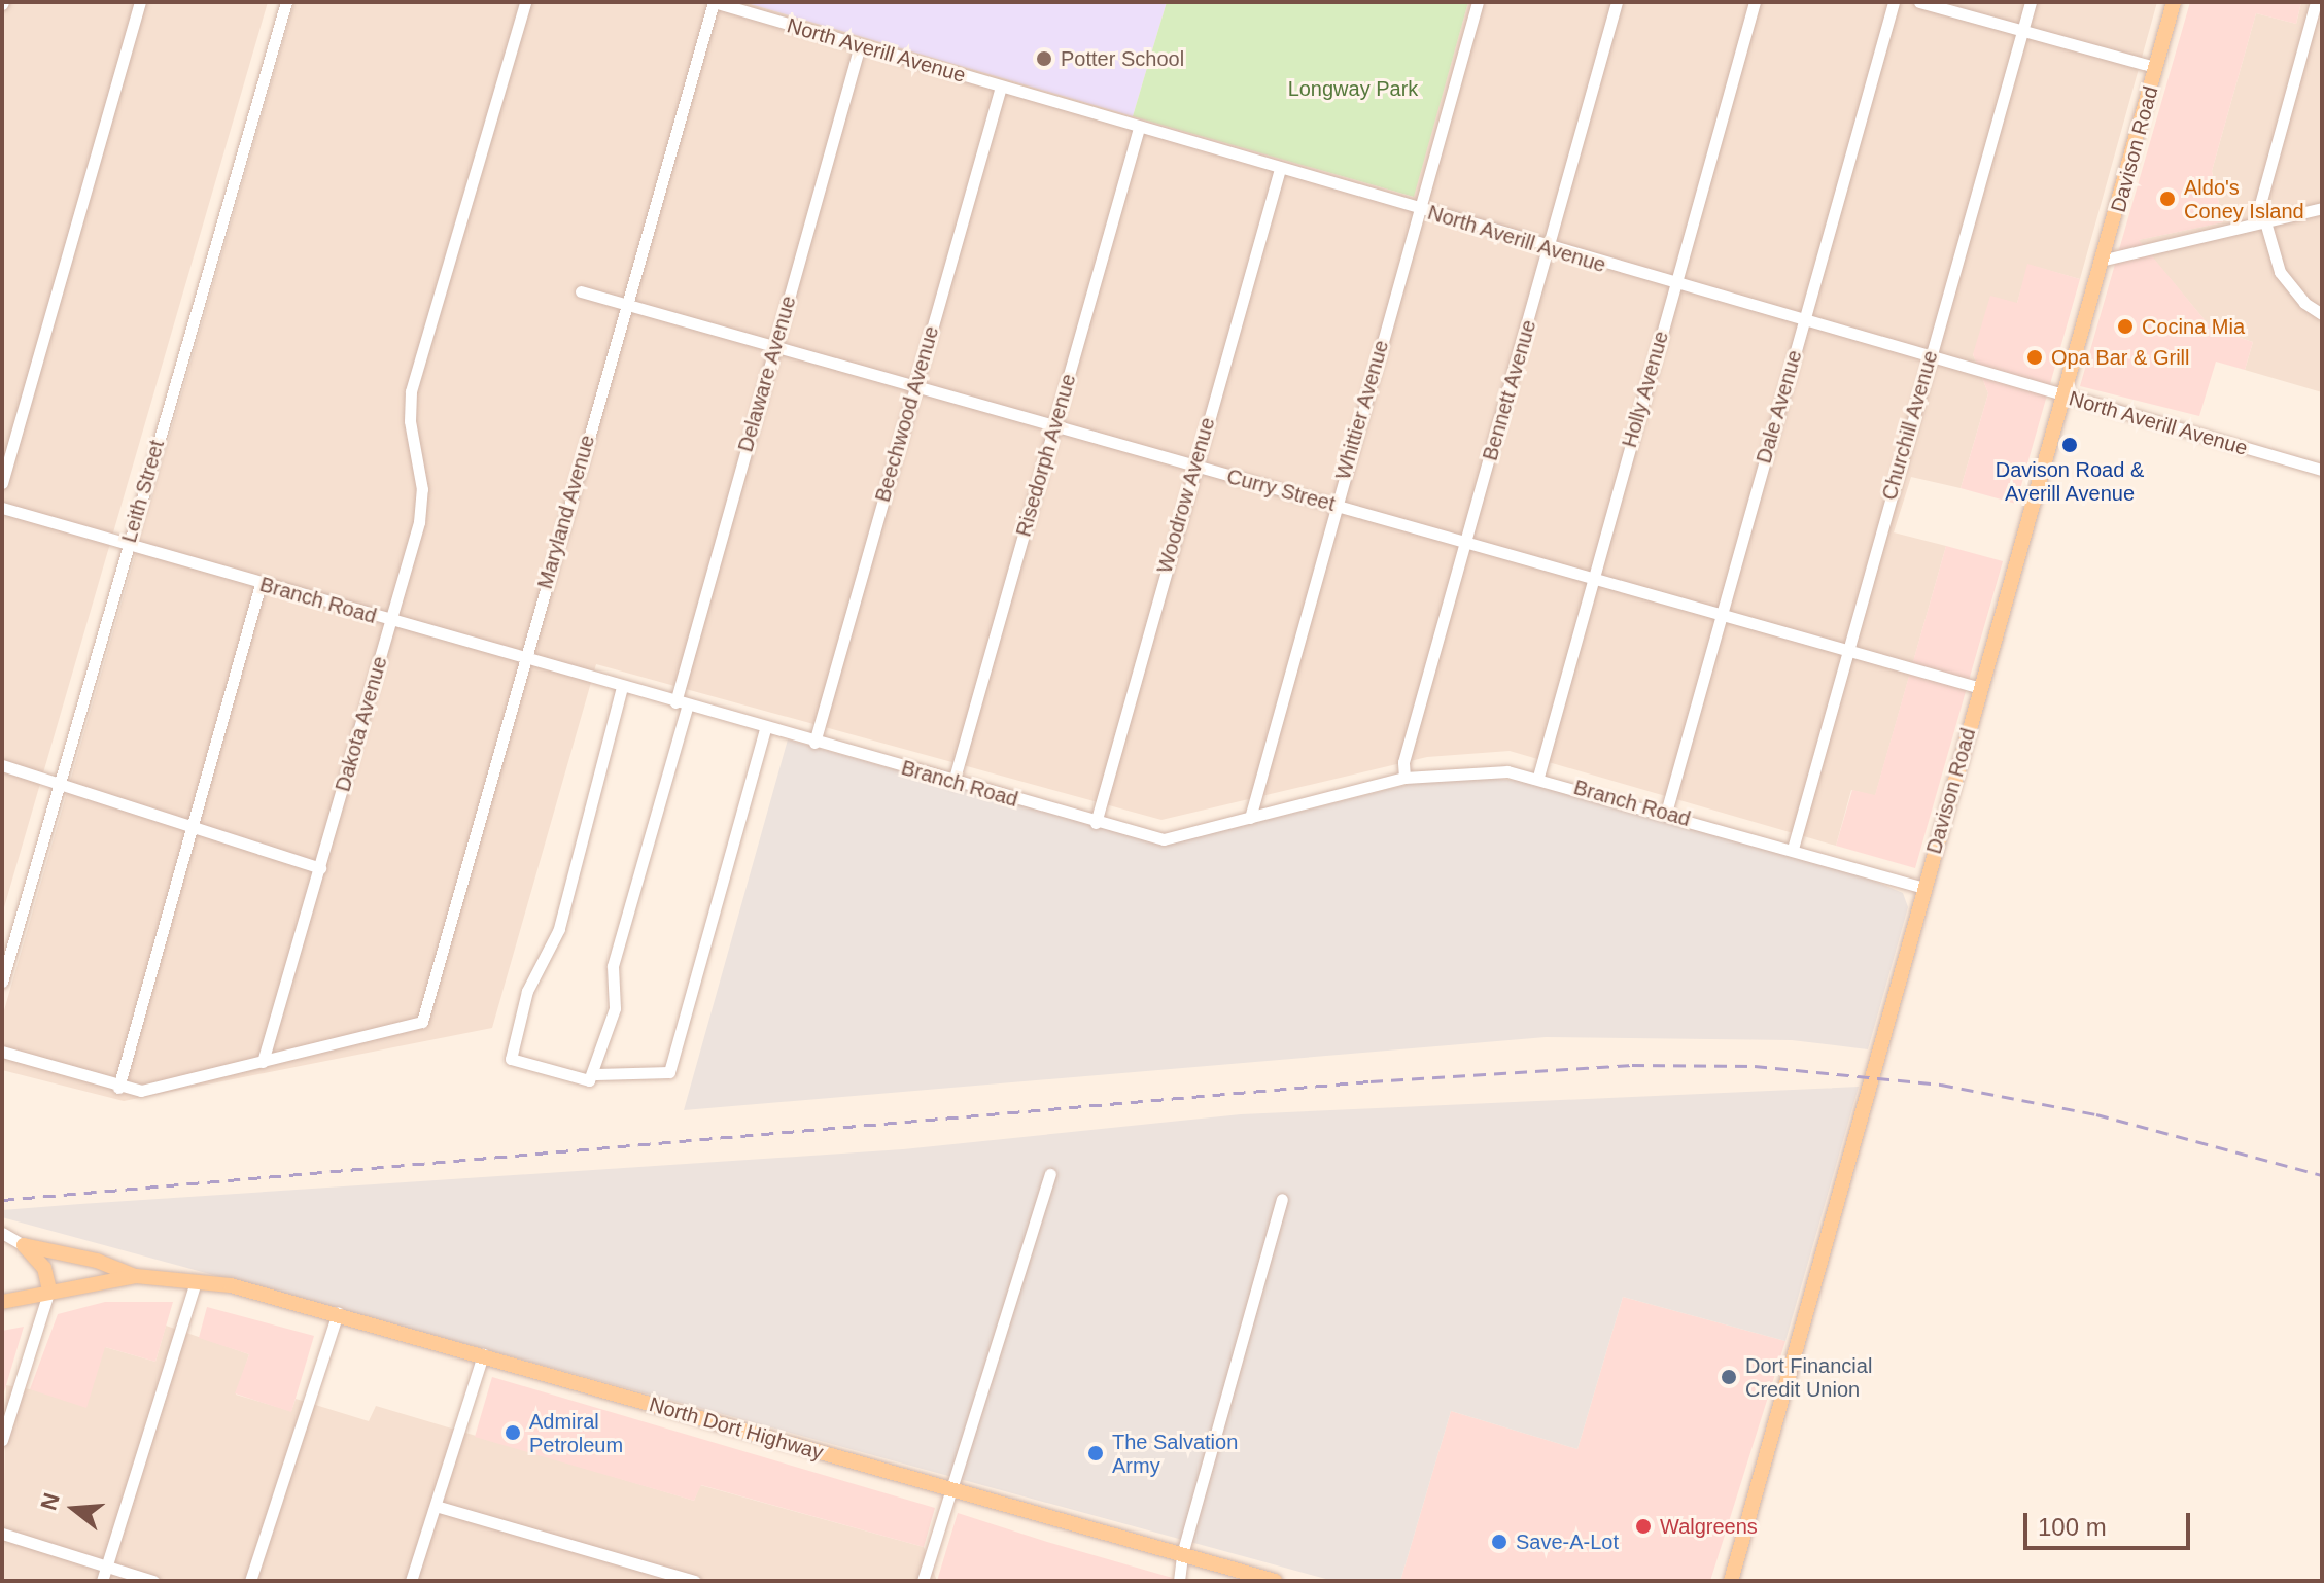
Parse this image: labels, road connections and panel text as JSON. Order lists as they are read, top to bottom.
{
  "streets": {
    "main road": ["Davison Road", "North Dort Highway"],
    "street": [
      "North Averill Avenue",
      "Delaware Avenue",
      "Holly Avenue",
      "Bennett Avenue",
      "Dale Avenue",
      "Whittier Avenue",
      "Beechwood Avenue",
      "Churchill Avenue",
      "Risedorph Avenue",
      "Curry Street",
      "Leith Street",
      "Woodrow Avenue",
      "Maryland Avenue",
      "Branch Road",
      "Dakota Avenue"
    ]
  },
  "crossings": [
    ["North Averill Avenue", "Davison Road"],
    ["North Averill Avenue", "Delaware Avenue"],
    ["North Averill Avenue", "Holly Avenue"],
    ["North Averill Avenue", "Bennett Avenue"],
    ["North Averill Avenue", "Dale Avenue"],
    ["North Averill Avenue", "Whittier Avenue"],
    ["North Averill Avenue", "Beechwood Avenue"],
    ["North Averill Avenue", "Churchill Avenue"],
    ["North Averill Avenue", "Risedorph Avenue"],
    ["North Averill Avenue", "Woodrow Avenue"],
    ["North Averill Avenue", "Maryland Avenue"],
    ["Davison Road", "Curry Street"],
    ["Davison Road", "Branch Road"],
    ["Delaware Avenue", "Curry Street"],
    ["Delaware Avenue", "Branch Road"],
    ["Holly Avenue", "Curry Street"],
    ["Holly Avenue", "Branch Road"],
    ["Bennett Avenue", "Curry Street"],
    ["Bennett Avenue", "Branch Road"],
    ["Dale Avenue", "Curry Street"],
    ["Dale Avenue", "Branch Road"],
    ["Whittier Avenue", "Curry Street"],
    ["Whittier Avenue", "Branch Road"],
    ["Beechwood Avenue", "Curry Street"],
    ["Beechwood Avenue", "Branch Road"],
    ["Churchill Avenue", "Curry Street"],
    ["Churchill Avenue", "Branch Road"],
    ["Risedorph Avenue", "Curry Street"],
    ["Risedorph Avenue", "Branch Road"],
    ["Curry Street", "Woodrow Avenue"],
    ["Curry Street", "Maryland Avenue"],
    ["Leith Street", "Branch Road"],
    ["Woodrow Avenue", "Branch Road"],
    ["Maryland Avenue", "Branch Road"],
    ["Maryland Avenue", "Dakota Avenue"],
    ["Branch Road", "Dakota Avenue"]
  ],
  "parks": ["Longway Park"],
  "places": [
    "Potter School",
    "Aldo's Coney Island",
    "Cocina Mia",
    "Opa Bar & Grill",
    "Davison Road & Averill Avenue",
    "Dort Financial Credit Union",
    "Admiral Petroleum",
    "The Salvation Army",
    "Walgreens",
    "Save-A-Lot"
  ],
  "scale_bar": "100 m",
  "north": "left"
}
